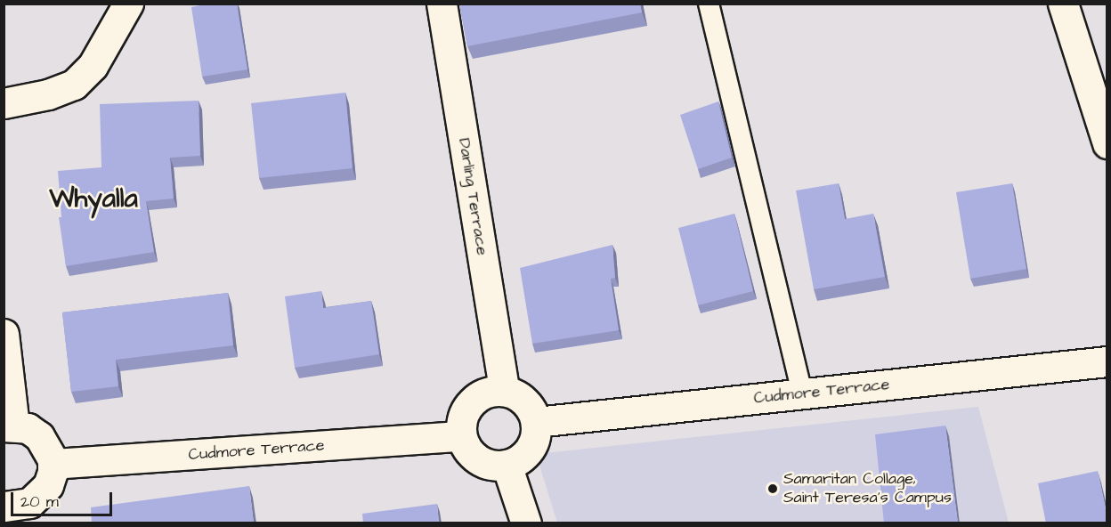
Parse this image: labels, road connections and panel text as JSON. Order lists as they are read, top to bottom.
{
  "streets": {
    "street": ["Darling Terrace", "Cudmore Terrace"]
  },
  "crossings": [
    ["Darling Terrace", "Cudmore Terrace"]
  ],
  "districts": ["Whyalla"],
  "places": ["Samaritan Collage, Saint Teresa's Campus"],
  "scale_bar": "20 m"
}
